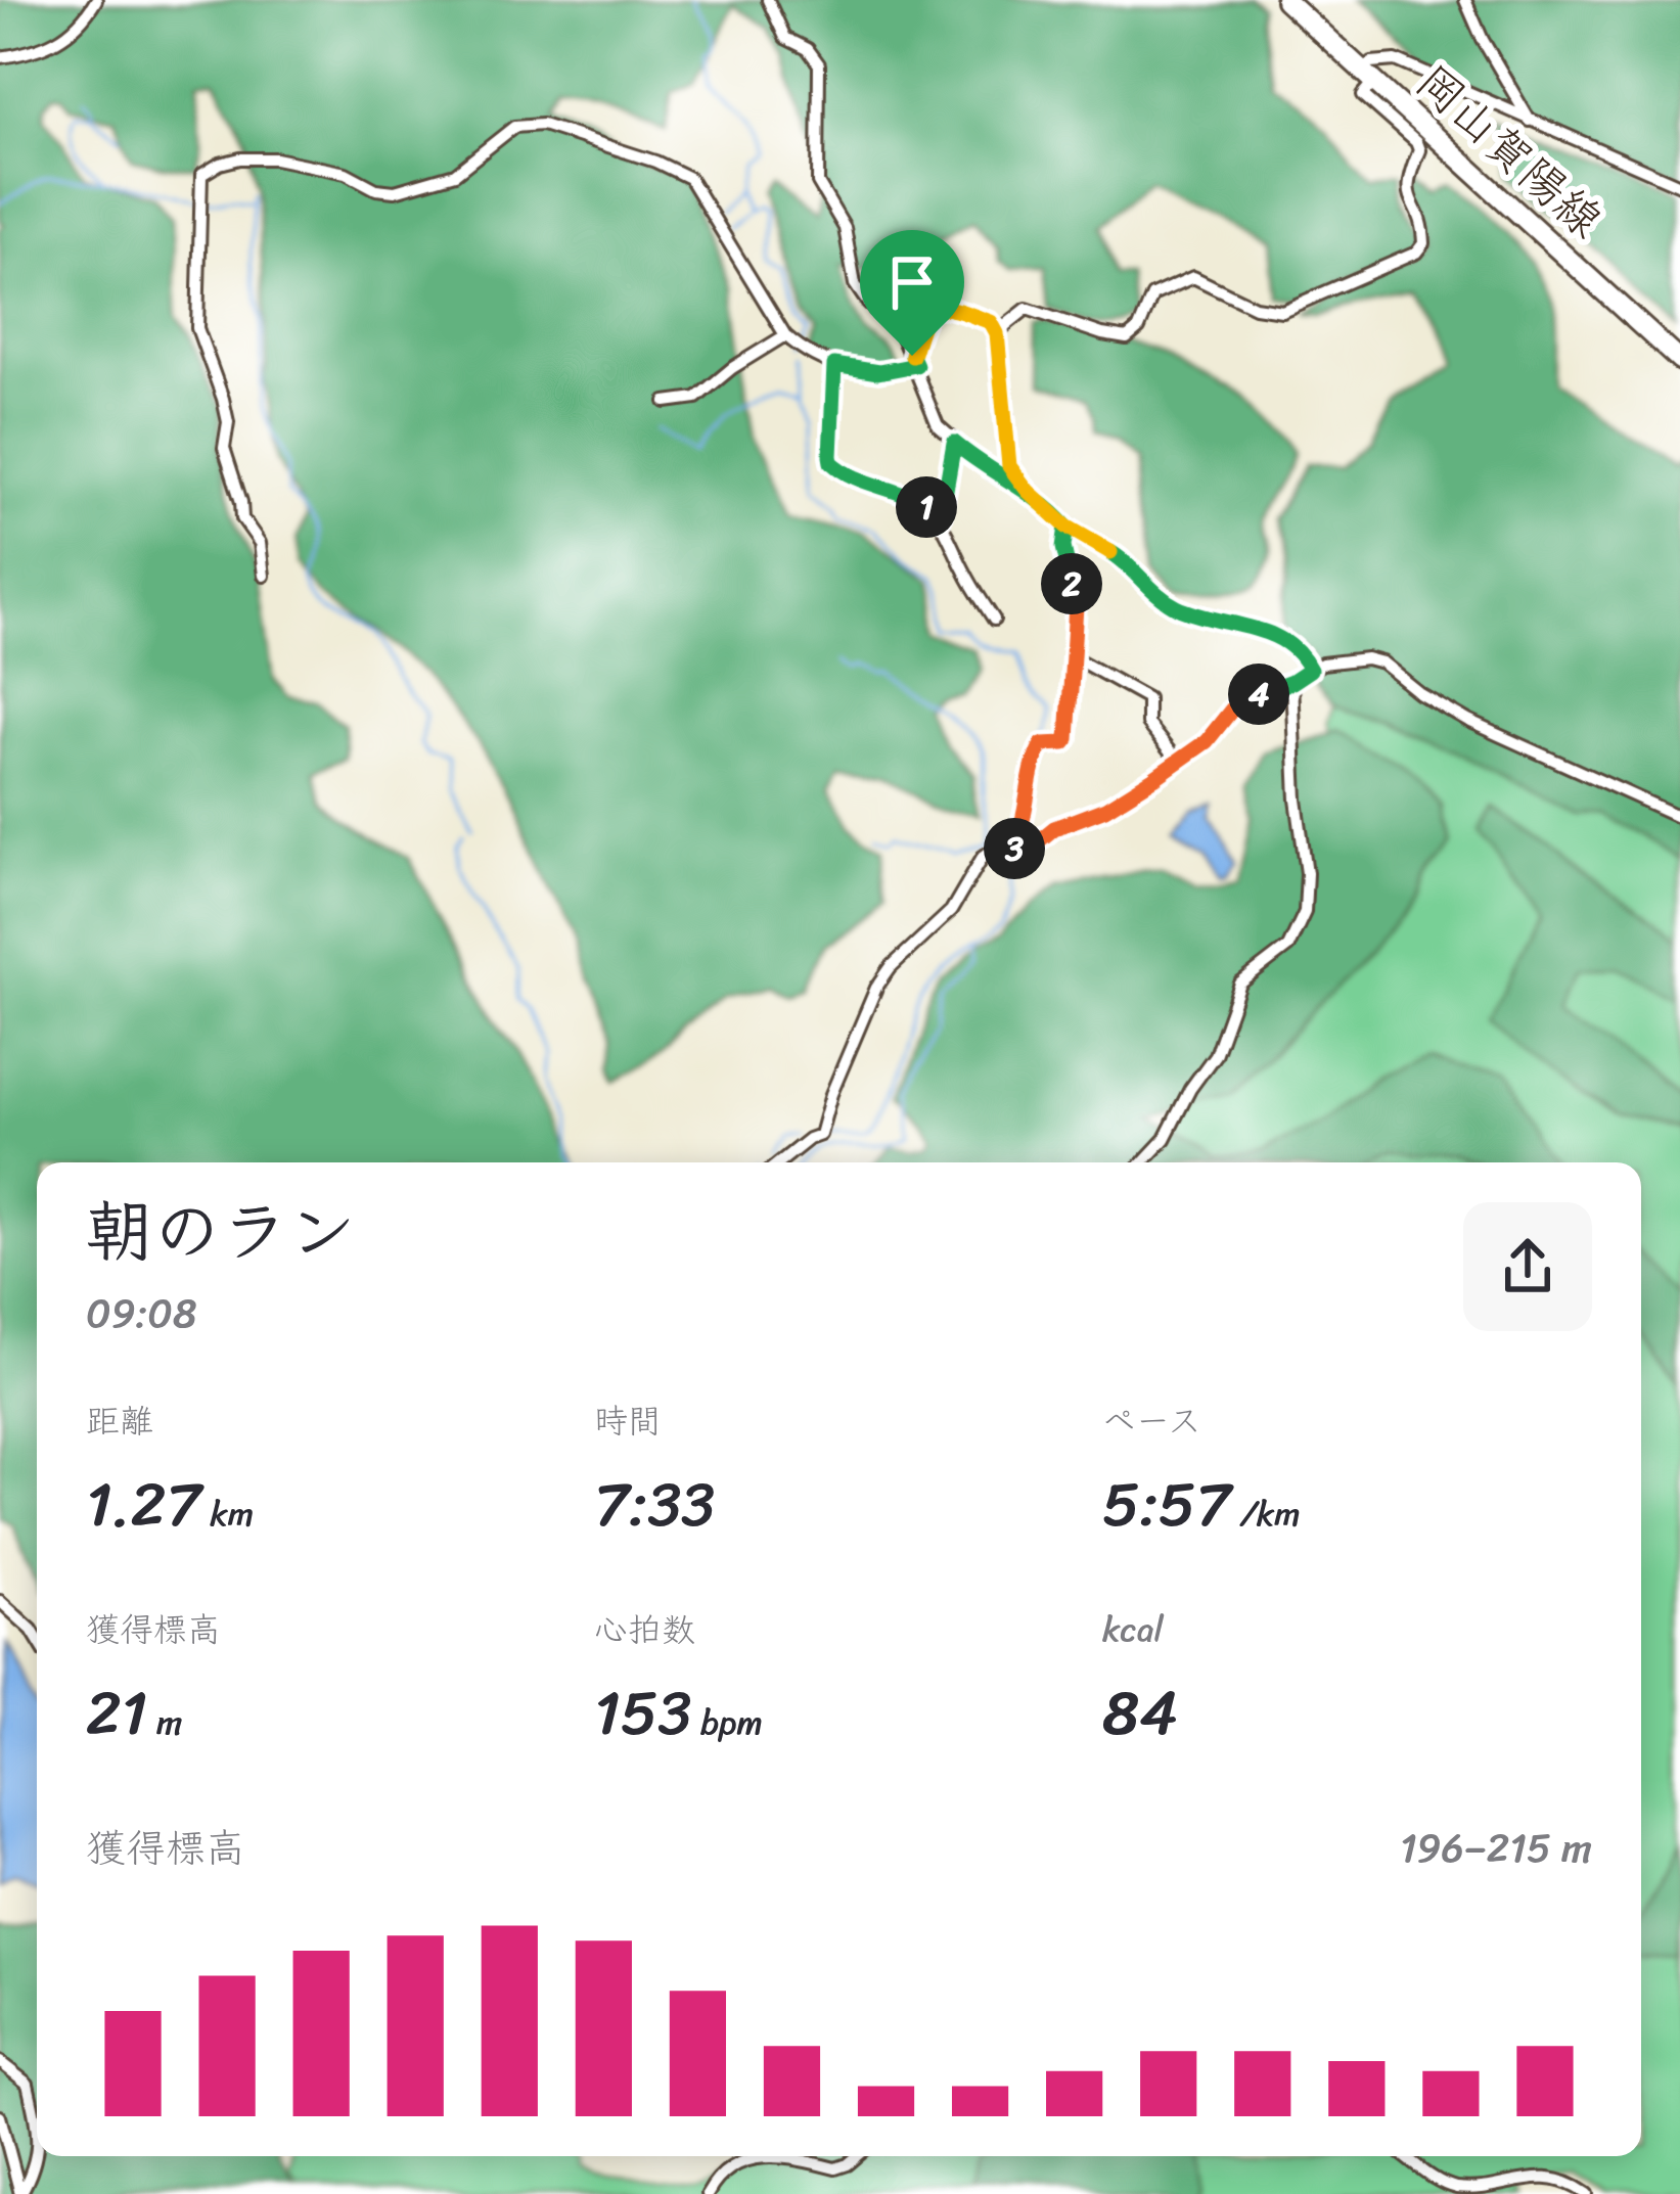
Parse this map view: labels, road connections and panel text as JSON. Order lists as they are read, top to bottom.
{
  "streets": {
    "main road": ["岡山賀陽線"]
  },
  "page": {
    "pins": [
      "1",
      "2",
      "4",
      "3"
    ],
    "heading": ["朝のラン", "09:08"],
    "stats": [
      ["距離", "1.27 km"],
      ["時間", "7:33"],
      ["ペース", "5:57 /km"],
      ["獲得標高", "21 m"],
      ["心拍数", "153 bpm"],
      ["kcal", "84"]
    ],
    "chart": ["獲得標高", "196–215 m"]
  }
}
